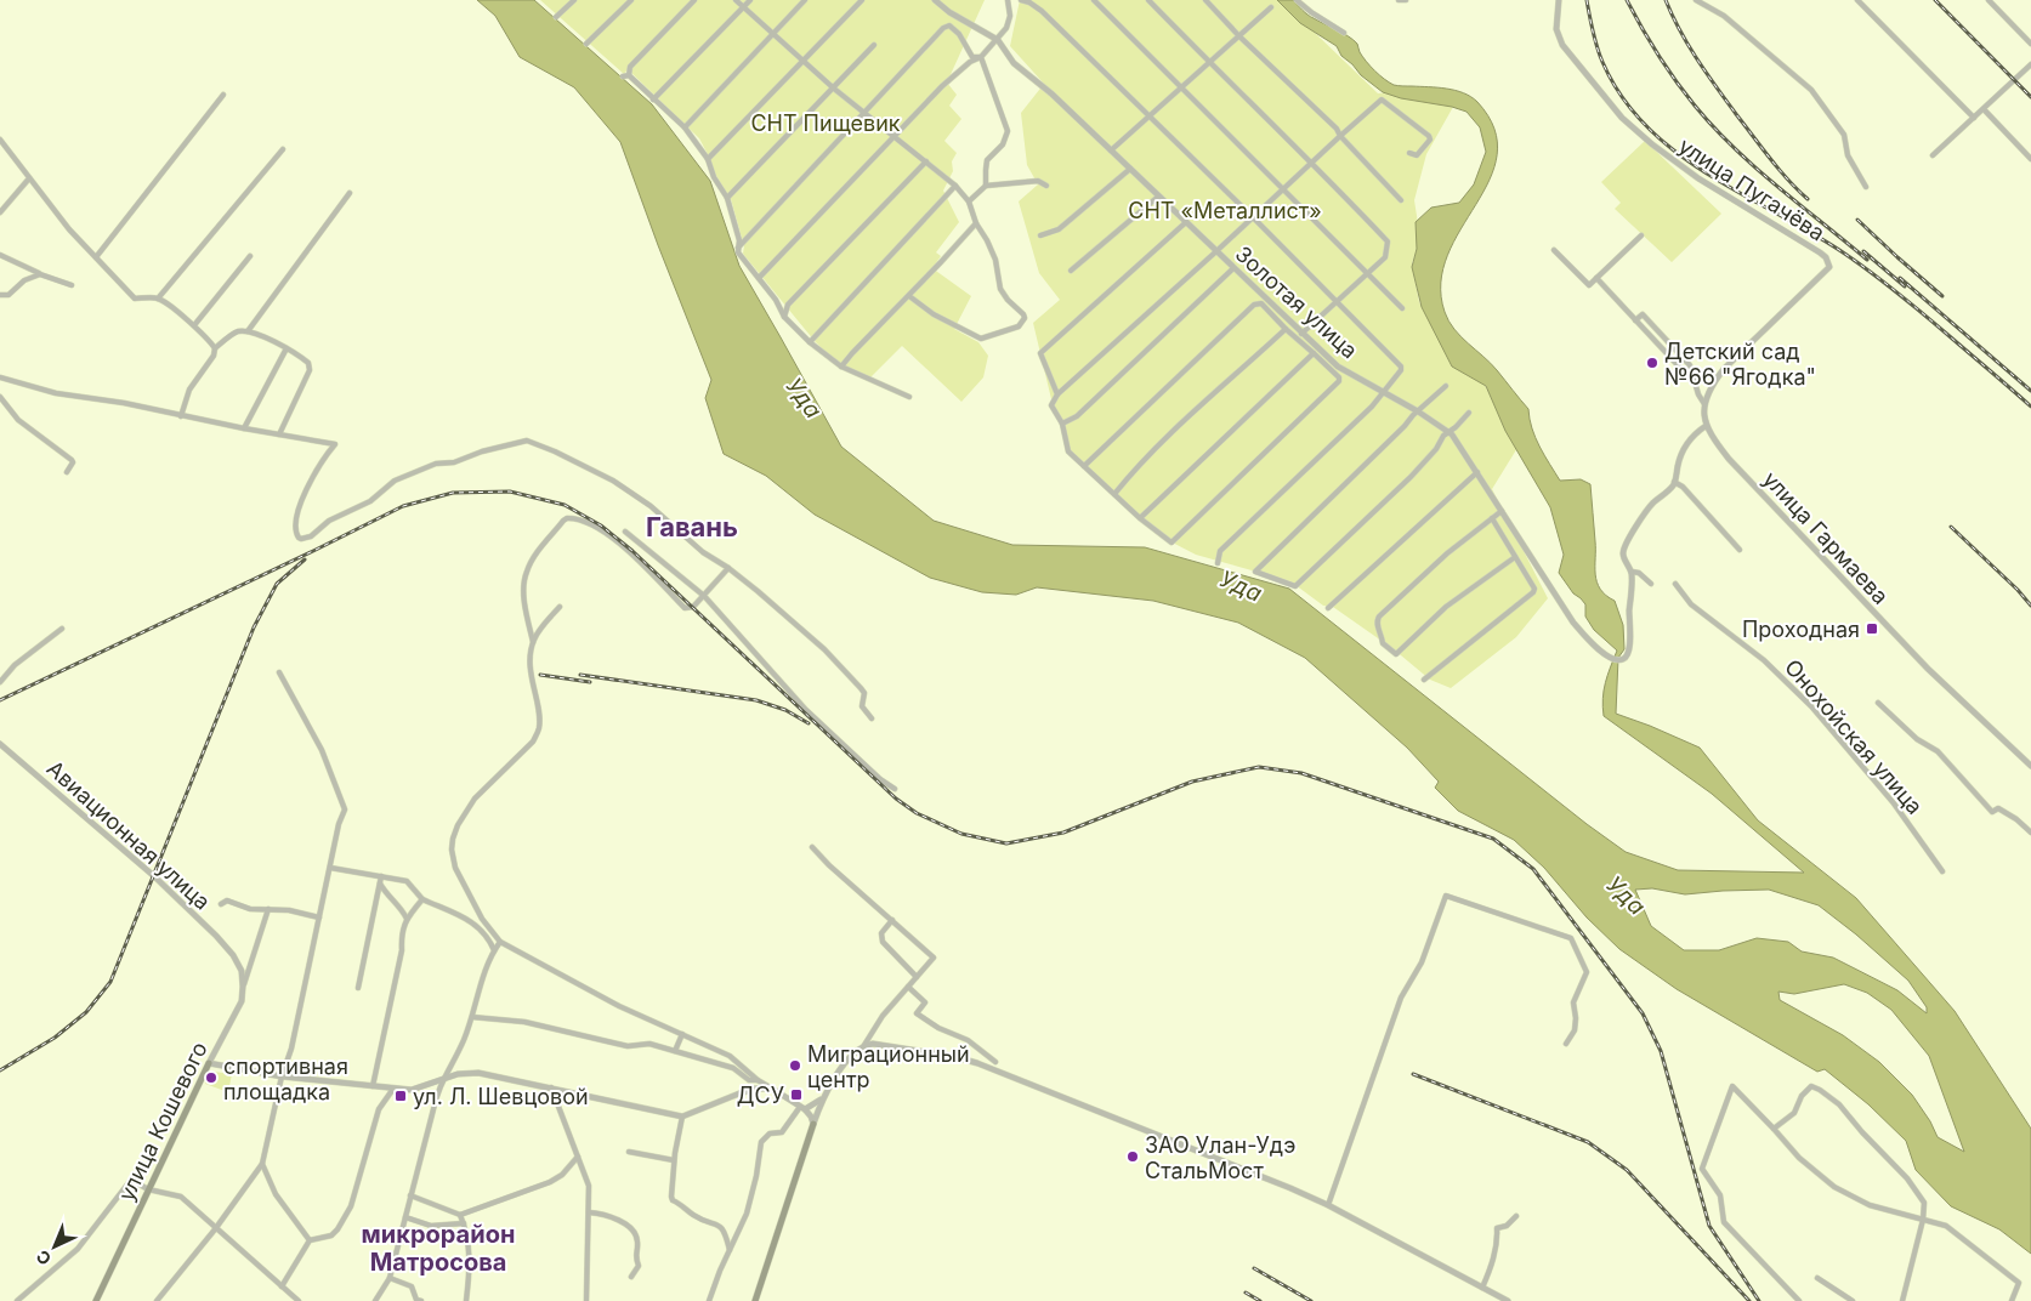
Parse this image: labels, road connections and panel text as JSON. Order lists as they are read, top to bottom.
{
  "streets": {
    "main road": ["улица Кошевого"],
    "street": [
      "улица Пугачёва",
      "Золотая улица",
      "улица Гармаева",
      "Онохойская улица",
      "Авиационная улица"
    ]
  },
  "crossings": [
    ["улица Пугачёва", "улица Гармаева"],
    ["Авиационная улица", "улица Кошевого"]
  ],
  "districts": ["Гавань", "микрорайон Матросова"],
  "water": ["Уда"],
  "parks": ["СНТ Пищевик", "СНТ «Металлист»"],
  "places": {
    "other": [
      "Детский сад №66 \"Ягодка\"",
      "Миграционный центр",
      "спортивная площадка",
      "ЗАО Улан-Удэ СтальМост"
    ],
    "transit": ["Проходная", "ДСУ", "ул. Л. Шевцовой"]
  },
  "north": "bottom left"
}
